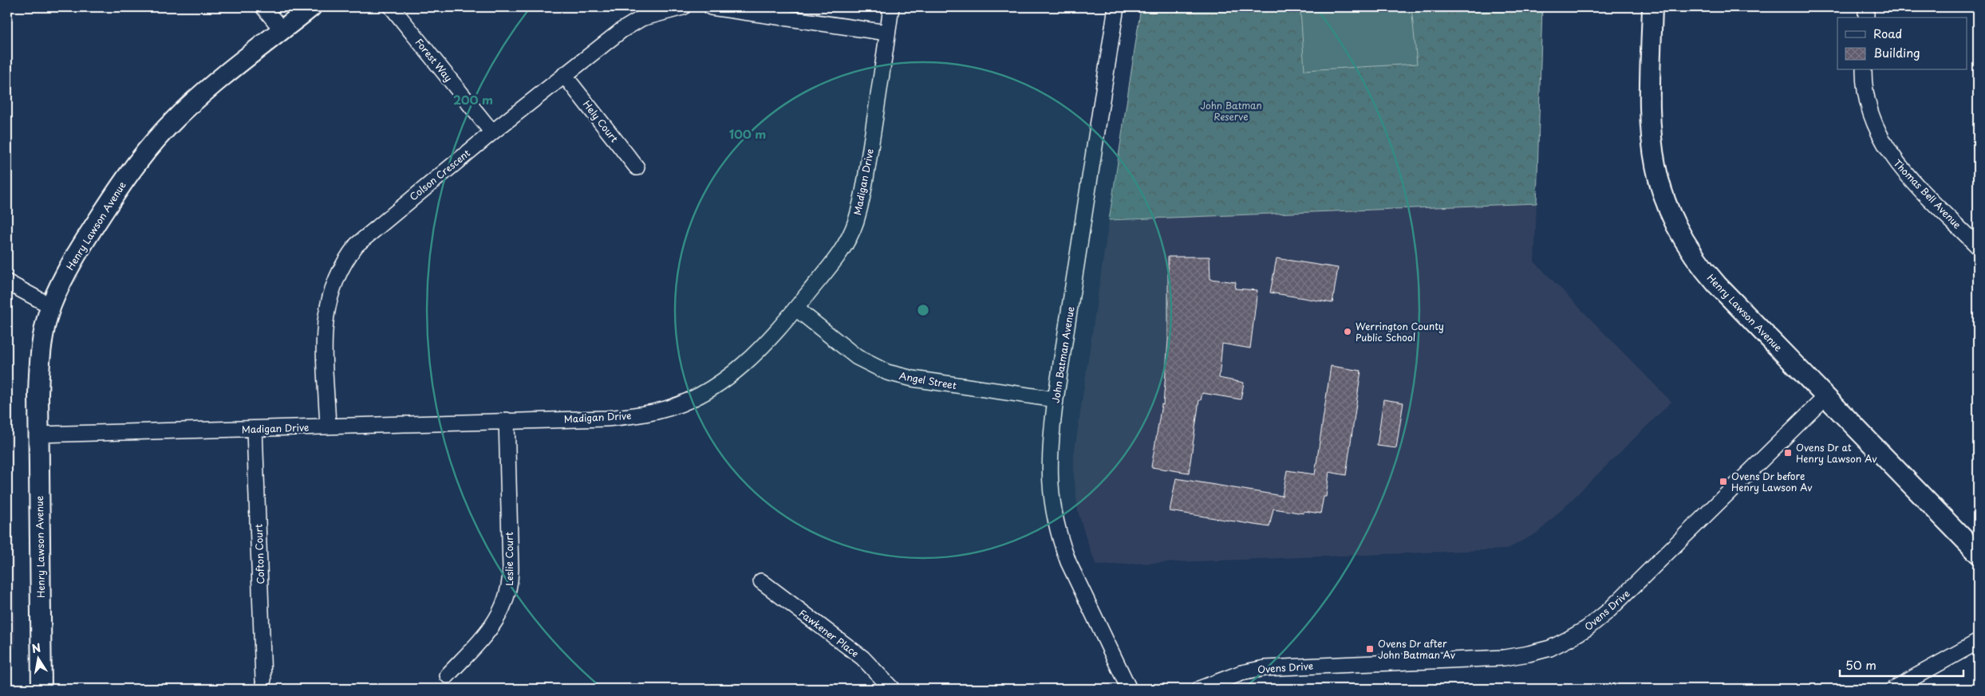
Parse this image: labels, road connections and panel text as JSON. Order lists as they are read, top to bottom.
{
  "streets": {
    "street": [
      "Forest Way",
      "Hely Court",
      "Colson Crescent",
      "Madigan Drive",
      "Thomas Bell Avenue",
      "Henry Lawson Avenue",
      "John Batman Avenue",
      "Angel Street",
      "Cofton Court",
      "Leslie Court",
      "Ovens Drive",
      "Fawkener Place"
    ]
  },
  "crossings": [
    ["Forest Way", "Colson Crescent"],
    ["Hely Court", "Colson Crescent"],
    ["Colson Crescent", "Madigan Drive"],
    ["Madigan Drive", "Henry Lawson Avenue"],
    ["Madigan Drive", "Angel Street"],
    ["Madigan Drive", "Cofton Court"],
    ["Madigan Drive", "Leslie Court"],
    ["Henry Lawson Avenue", "Ovens Drive"],
    ["John Batman Avenue", "Angel Street"]
  ],
  "parks": ["John Batman Reserve"],
  "places": {
    "other": ["Werrington County Public School"],
    "transit": ["Ovens Dr at Henry Lawson Av", "Ovens Dr before Henry Lawson Av", "Ovens Dr after John Batman Av"]
  },
  "legend": ["Road", "Building"],
  "scale_bar": "50 m",
  "north": "top",
  "rings": ["200 m", "100 m"]
}
